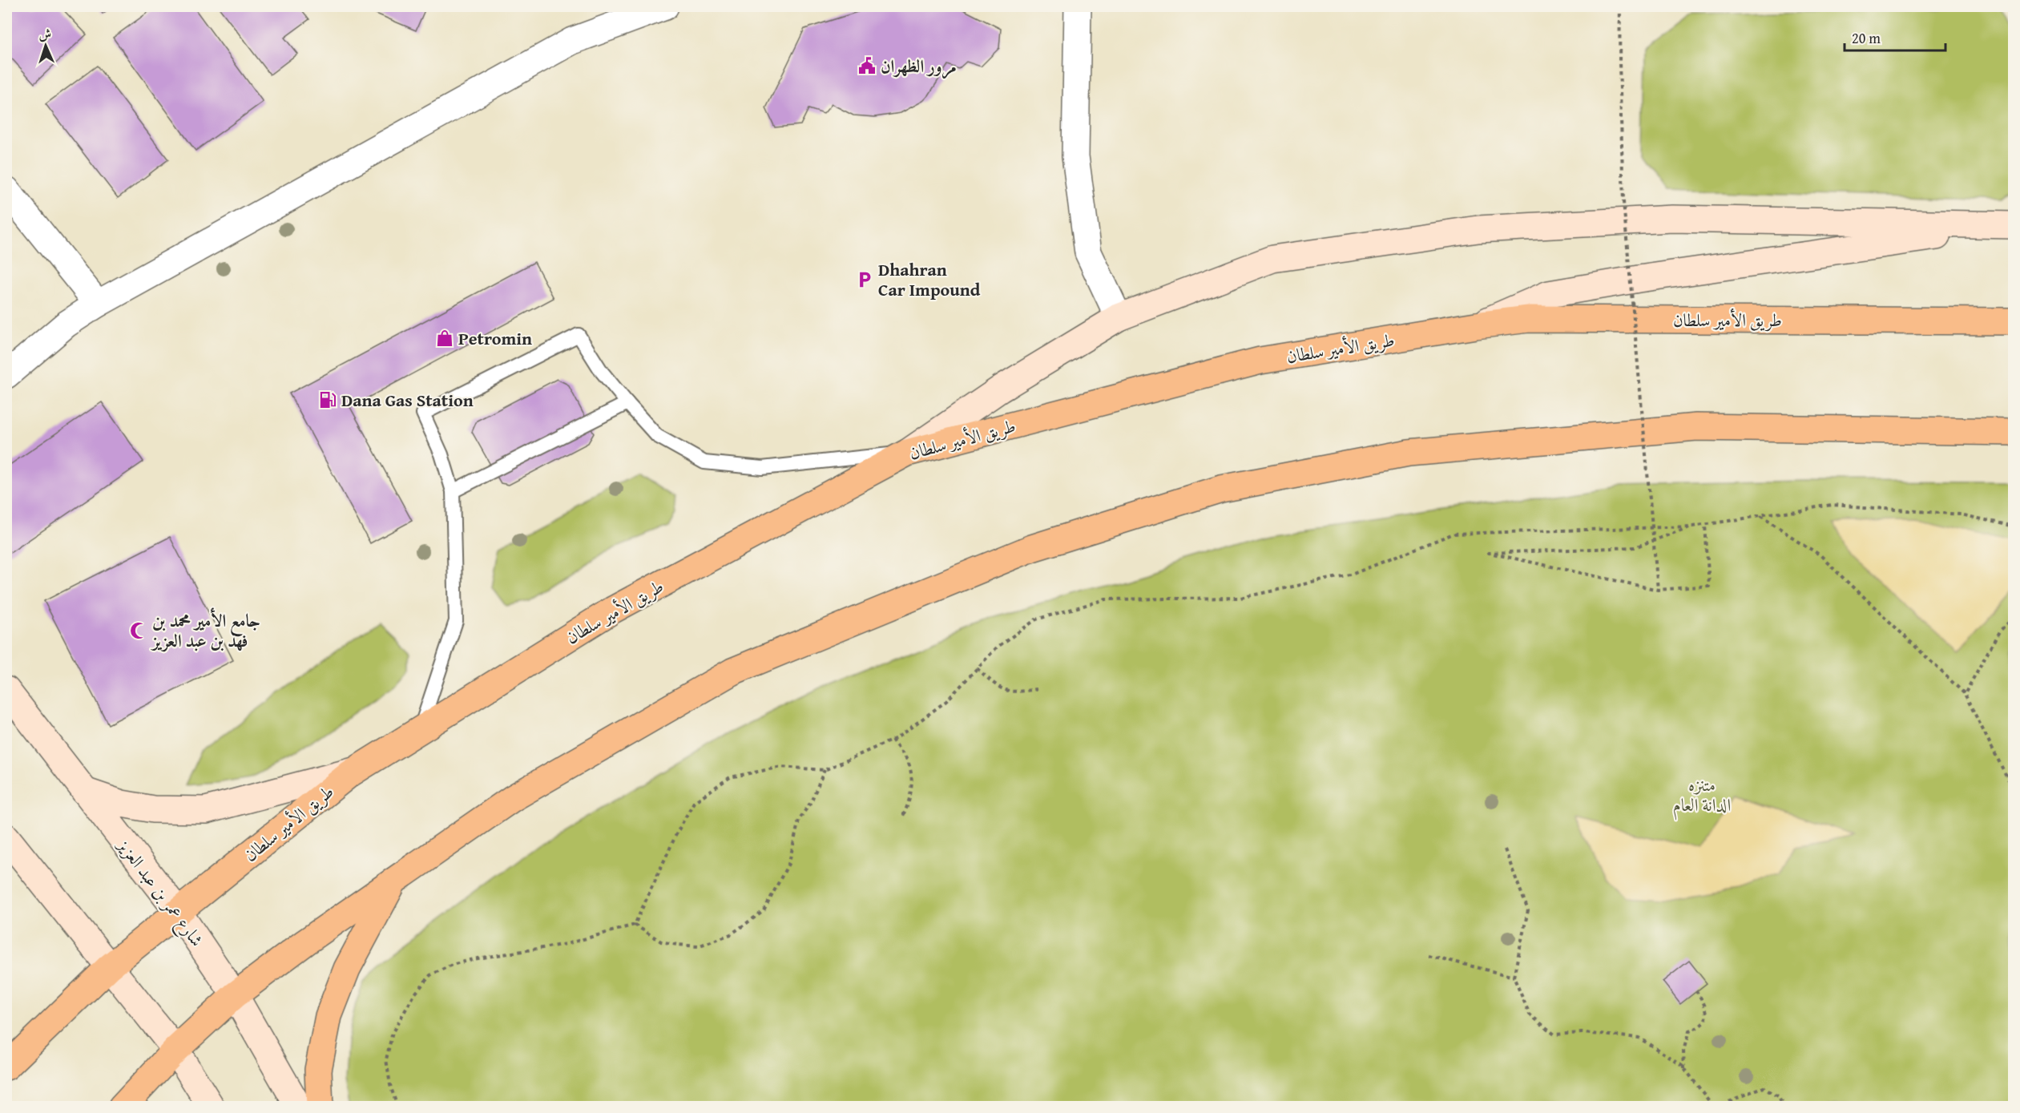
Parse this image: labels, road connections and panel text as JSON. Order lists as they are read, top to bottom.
{
  "streets": {
    "main road": ["طريق الأمير سلطان"],
    "street": ["شارع عمر بن عبد العزيز"]
  },
  "crossings": [
    ["طريق الأمير سلطان", "شارع عمر بن عبد العزيز"]
  ],
  "parks": ["متنزه الدانة العام"],
  "places": {
    "public building": ["مرور الظهران"],
    "parking": ["Dhahran Car Impound"],
    "shop": ["Petromin"],
    "fuel station": ["Dana Gas Station"],
    "mosque": ["جامع الأمير محمد بن فهد بن عبد العزيز"]
  },
  "scale_bar": "20 m",
  "north": "top"
}
